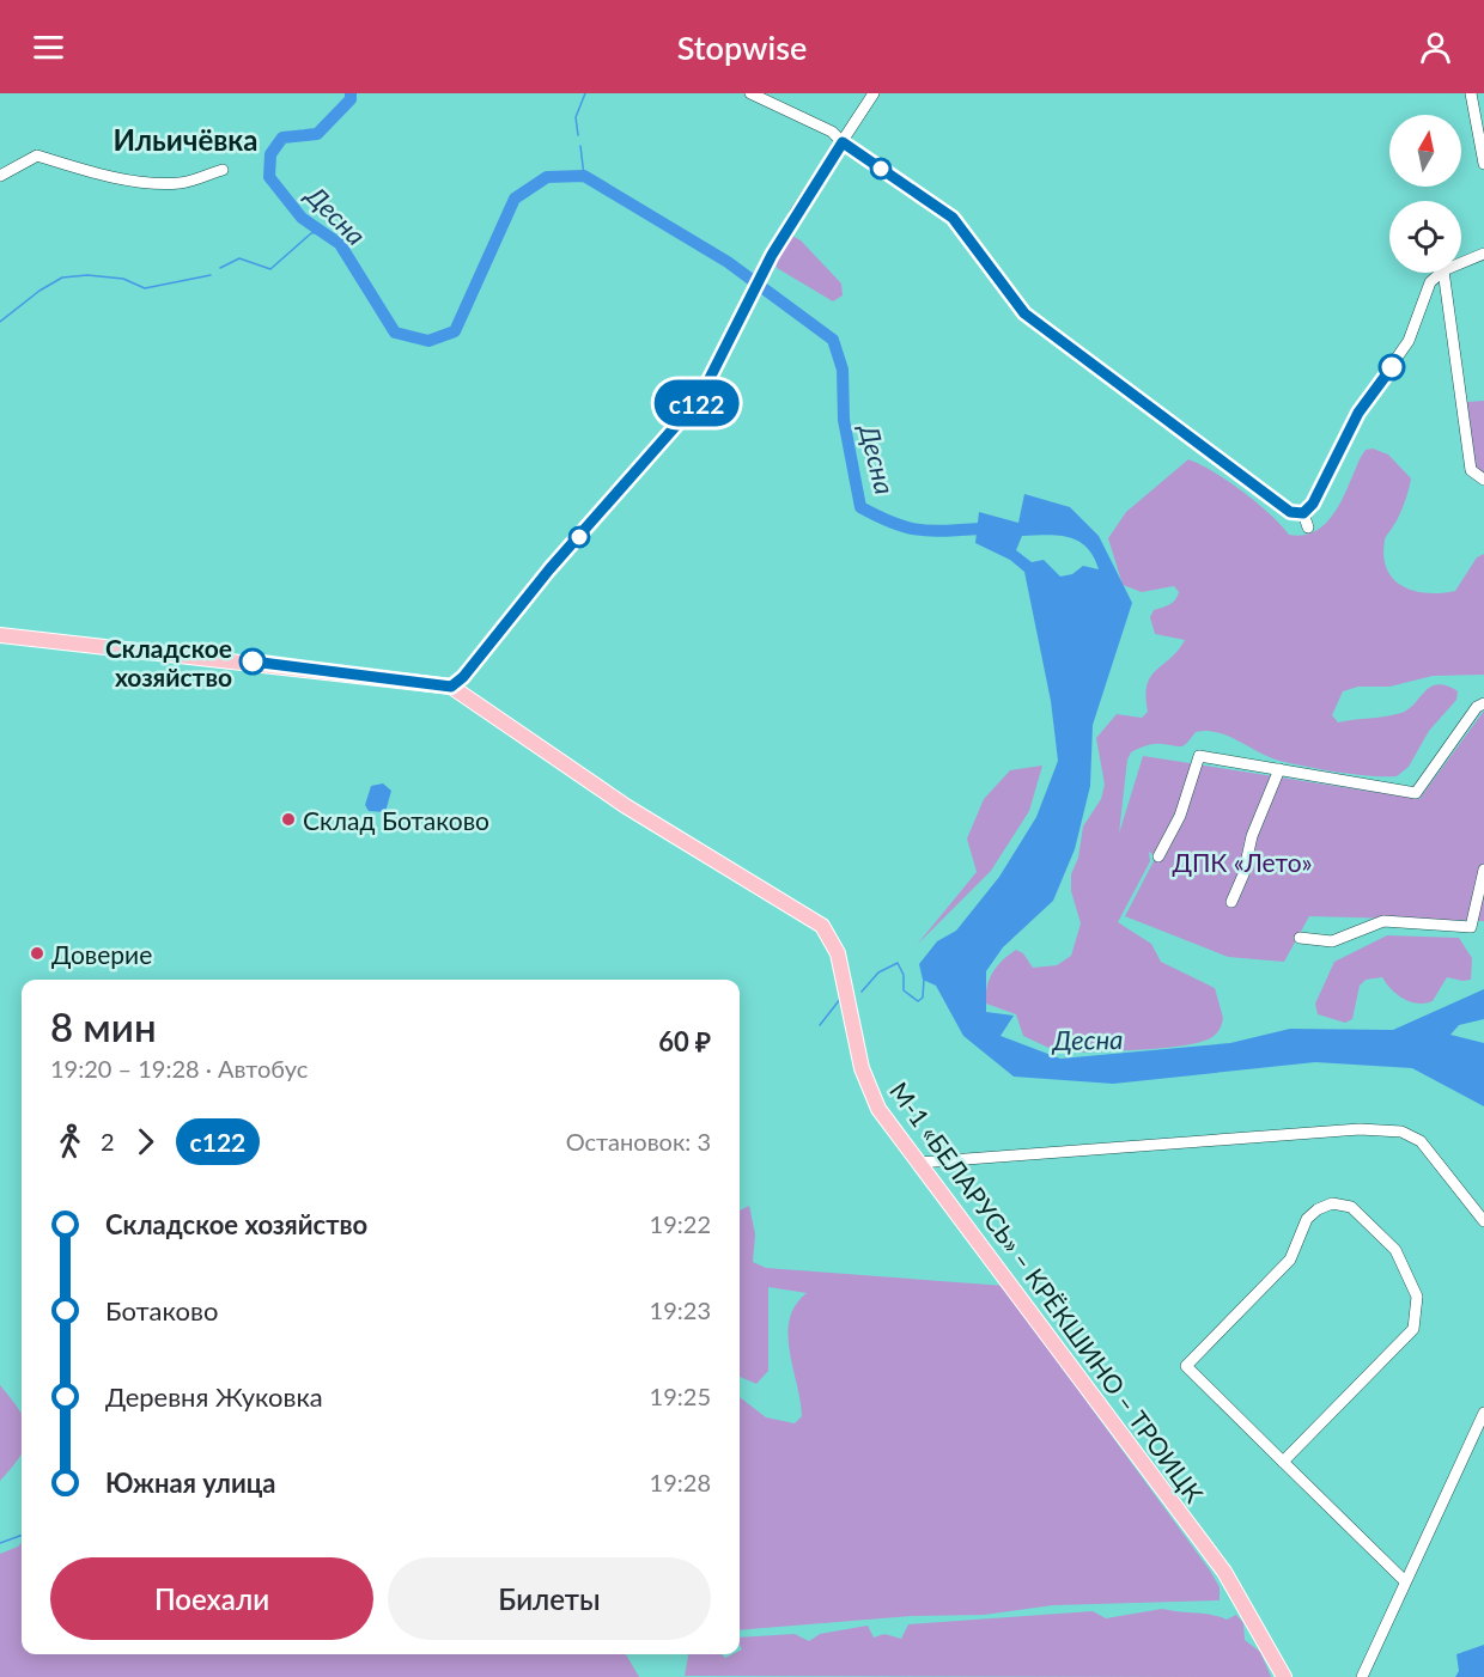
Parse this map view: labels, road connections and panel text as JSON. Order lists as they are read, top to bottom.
{
  "streets": {
    "main road": ["М-1 «БЕЛАРУСЬ» – КРЁКШИНО – ТРОИЦК"]
  },
  "districts": ["Ильичёвка"],
  "water": ["Десна"],
  "parks": ["ДПК «Лето»"],
  "places": ["Складское хозяйство", "Склад Ботаково", "Доверие"],
  "lines": ["bus line с122"],
  "north": "top",
  "page": {
    "header": "Stopwise",
    "on_map": "с122",
    "heading": ["8 мин", "19:20 – 19:28 · Автобус", "60 ₽"],
    "legs": ["2", "с122", "Остановок: 3"],
    "list": [
      {
        "name": "Складское хозяйство",
        "value": "19:22"
      },
      {
        "name": "Ботаково",
        "value": "19:23"
      },
      {
        "name": "Деревня Жуковка",
        "value": "19:25"
      },
      {
        "name": "Южная улица",
        "value": "19:28"
      }
    ],
    "buttons": ["Поехали", "Билеты"]
  }
}
